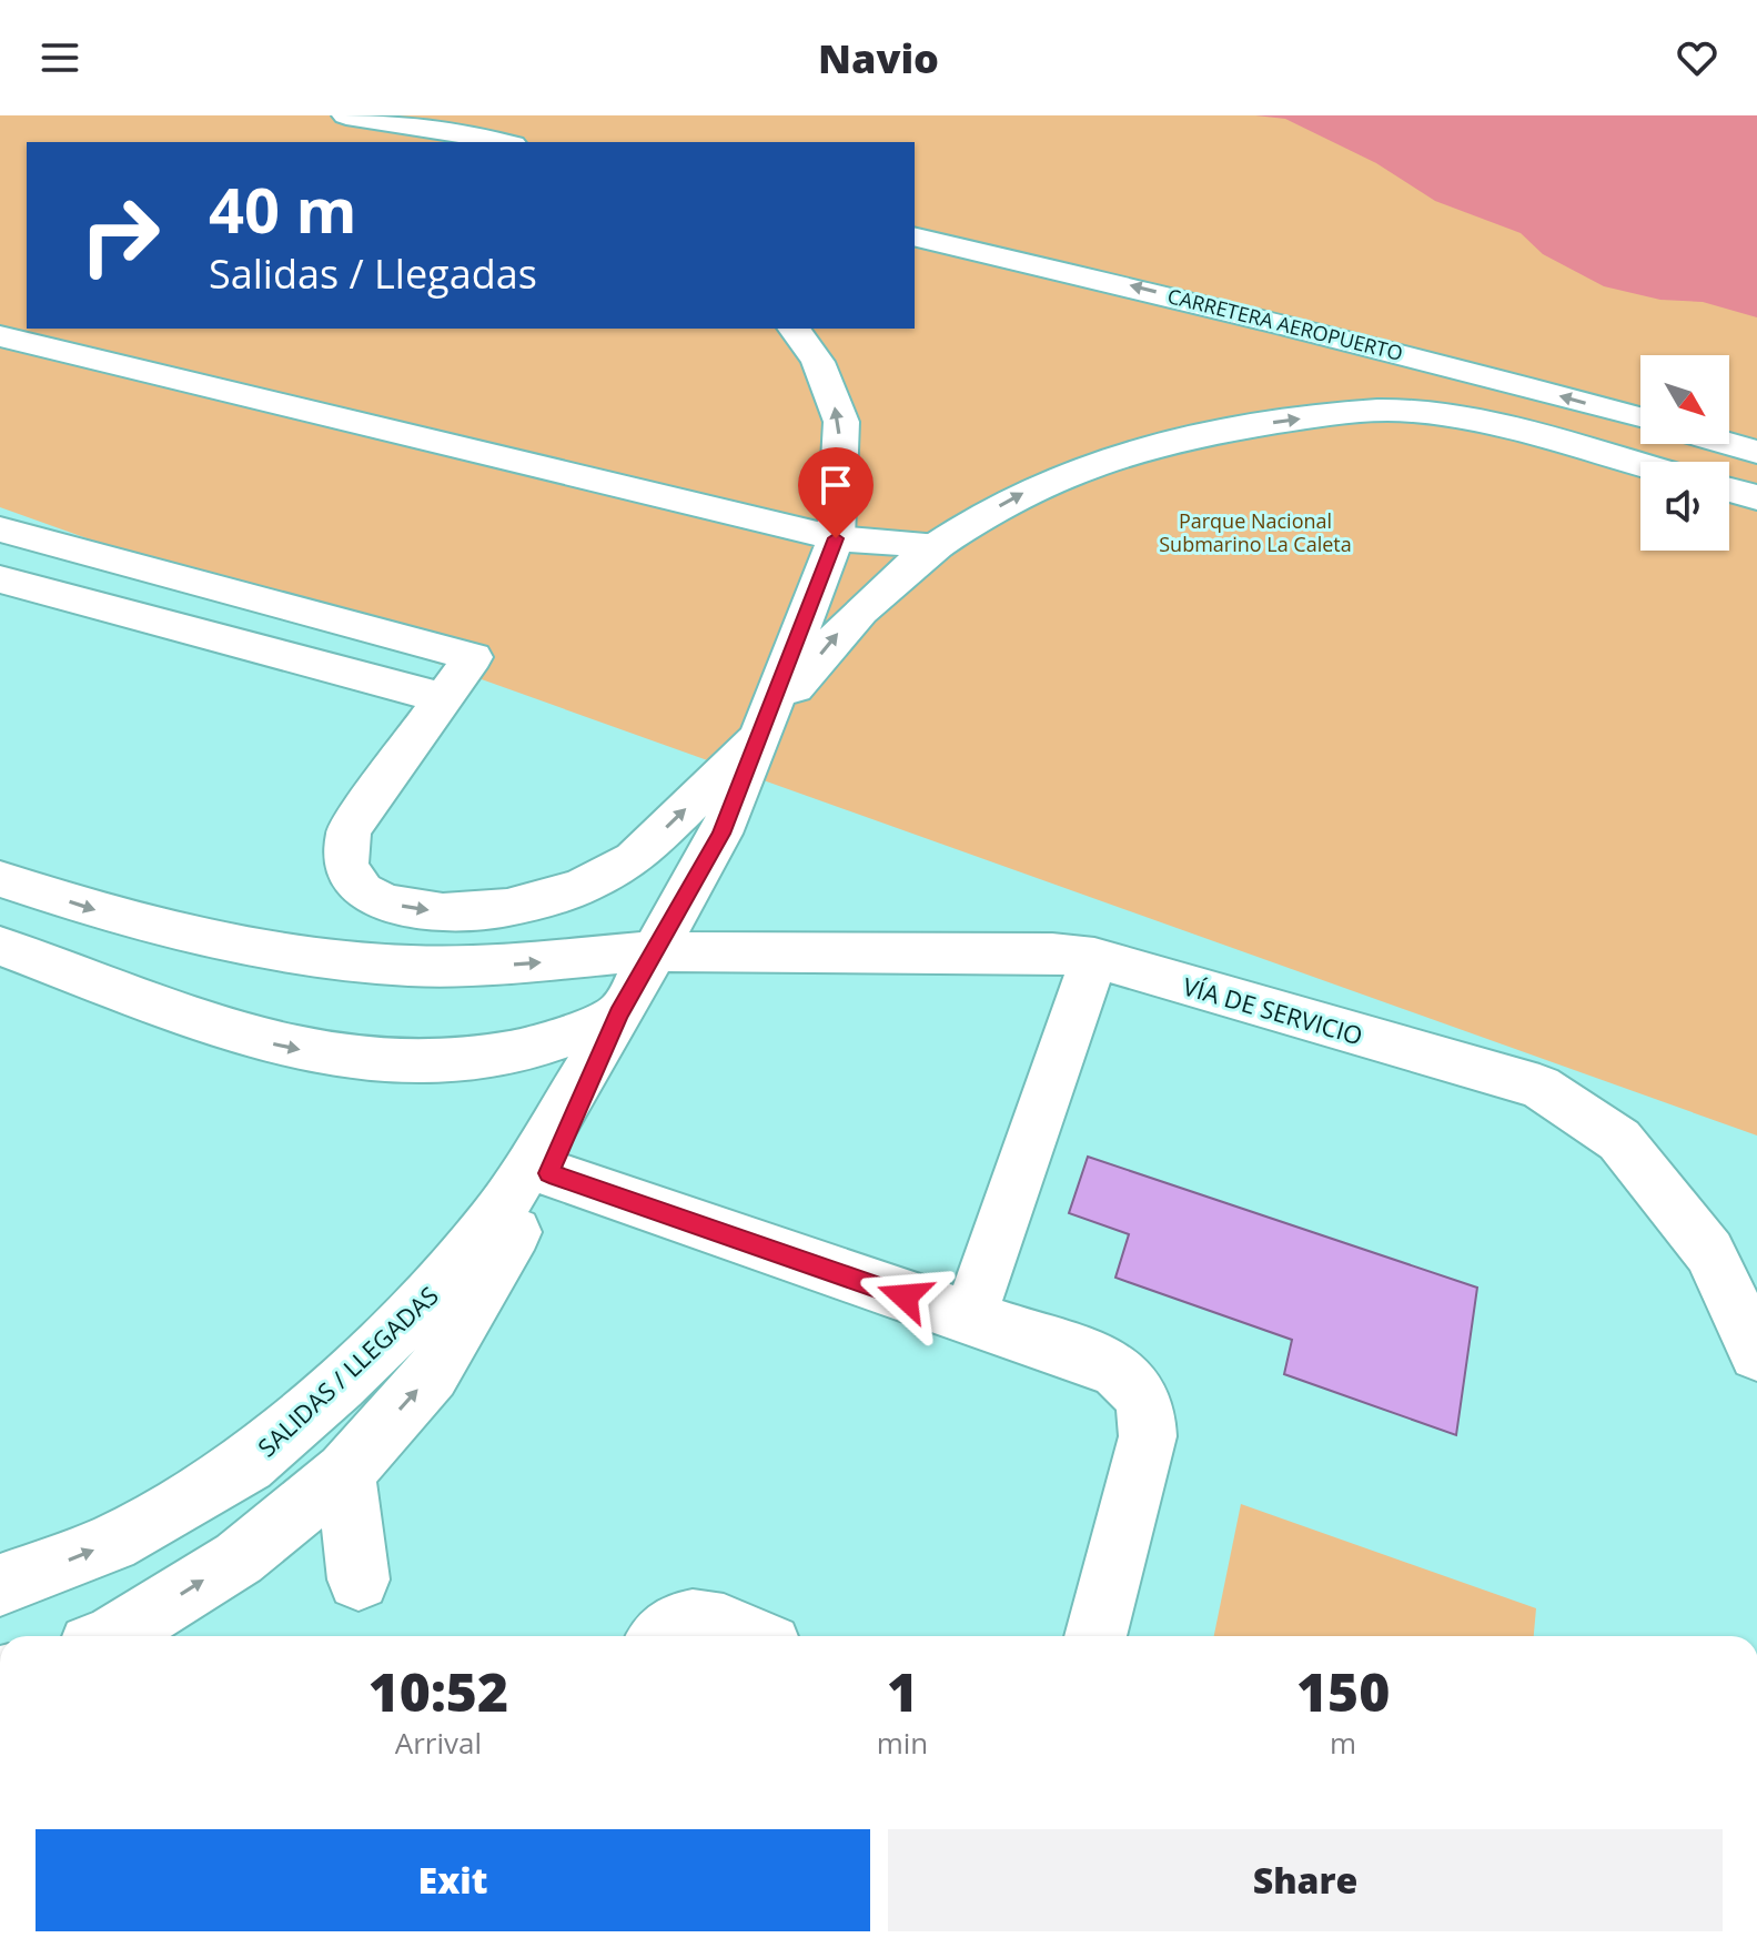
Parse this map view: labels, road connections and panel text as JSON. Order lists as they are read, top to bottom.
{
  "streets": {
    "main road": ["CARRETERA AEROPUERTO", "VÍA DE SERVICIO", "SALIDAS / LLEGADAS"]
  },
  "crossings": [
    ["VÍA DE SERVICIO", "SALIDAS / LLEGADAS"]
  ],
  "one_way": ["CARRETERA AEROPUERTO", "SALIDAS / LLEGADAS"],
  "parks": ["Parque Nacional Submarino La Caleta"],
  "north": "bottom right",
  "page": {
    "header": "Navio",
    "turn": ["40 m", "Salidas / Llegadas"],
    "eta": [
      "10:52",
      "Arrival",
      "1",
      "min",
      "150",
      "m"
    ],
    "buttons": ["Exit", "Share"]
  }
}
